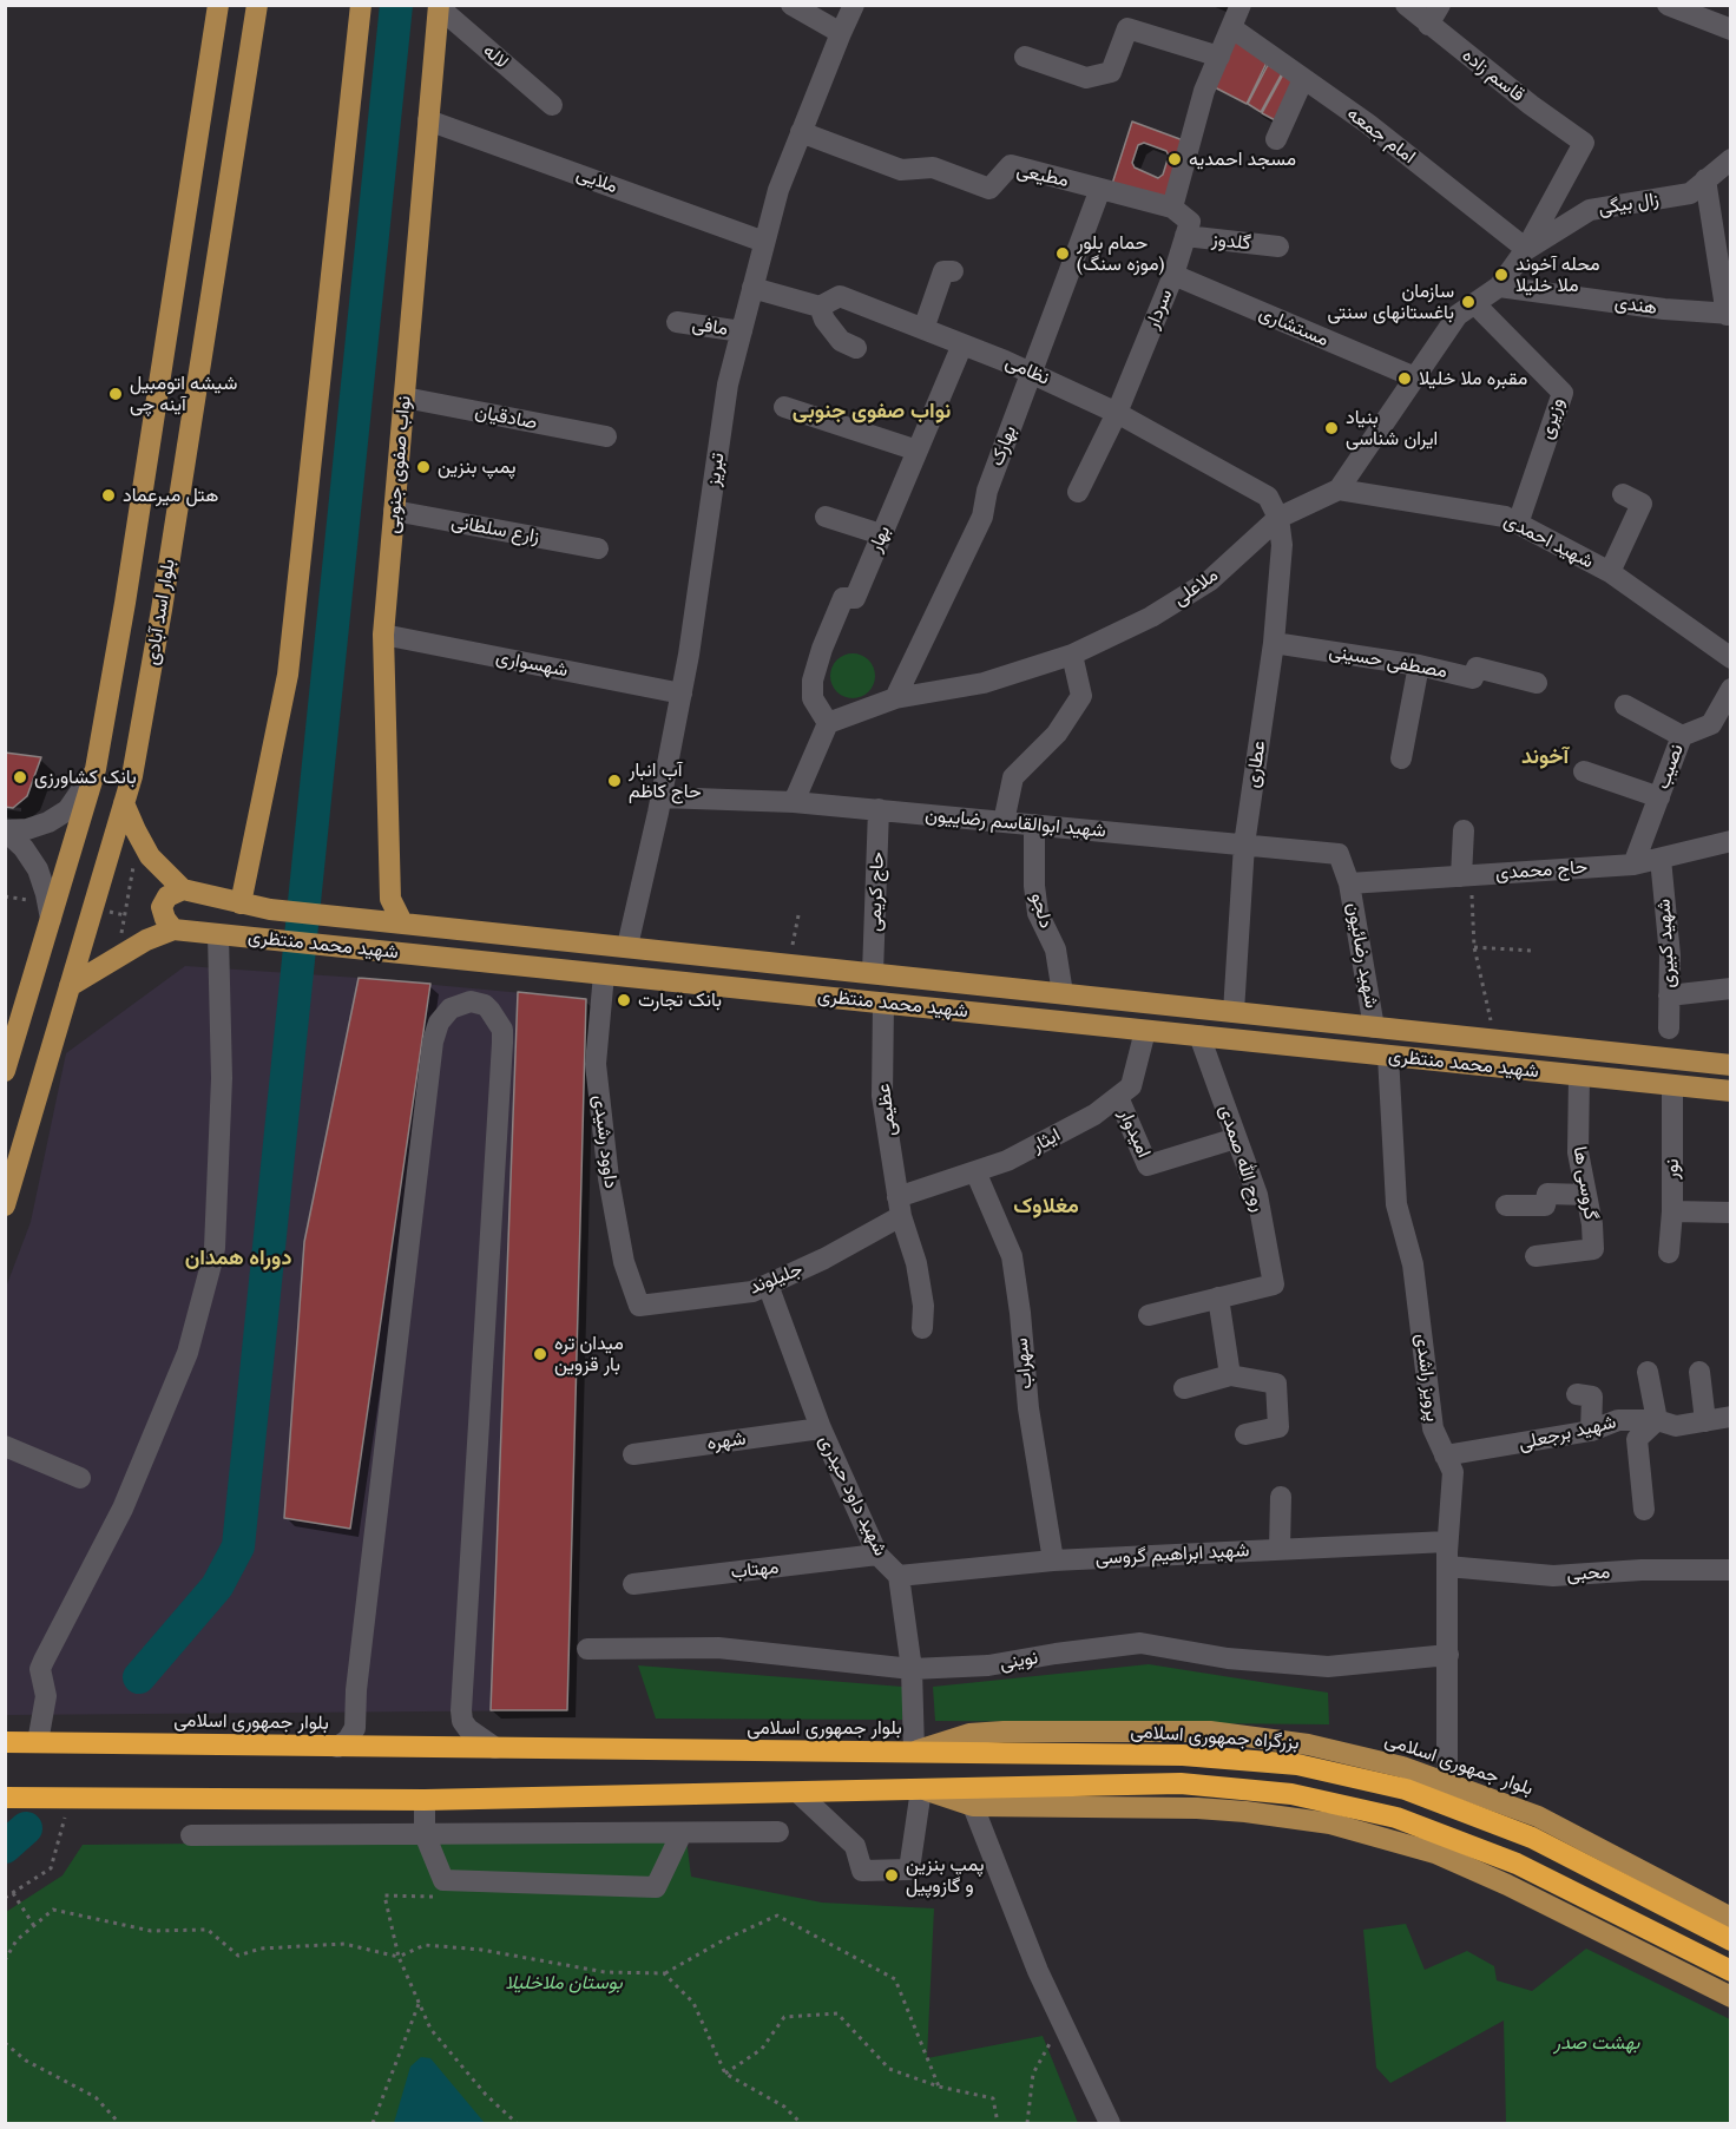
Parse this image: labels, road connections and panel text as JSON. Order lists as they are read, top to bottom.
{
  "streets": {
    "highway": ["بلوار جمهوری اسلامی", "بزرگراه جمهوری اسلامی"],
    "main road": ["نواب صفوی جنوبی", "بلوار اسد آبادی", "شهید محمد منتظری"],
    "street": [
      "لاله",
      "قاسم زاده",
      "امام جمعه",
      "مطیعی",
      "ملایی",
      "زال بیگی",
      "گلدوز",
      "هندی",
      "سردار",
      "مافی",
      "مستشاری",
      "نظامی",
      "صادقیان",
      "وزیری",
      "بهارک",
      "تبریز",
      "زارع سلطانی",
      "بهار",
      "شهید احمدی",
      "ملاعلی",
      "مصطفی حسینی",
      "شهسواری",
      "عطاری",
      "نصیب",
      "شهید ابوالقاسم رضاییون",
      "حاج محمدی",
      "حاج کریمی",
      "دلجو",
      "شهید کبیری",
      "شهید رضائیون",
      "عظیمی",
      "امیدوار",
      "ایثار",
      "داوود رشیدی",
      "روح الله صمدی",
      "نور",
      "گروسی ها",
      "جلیلوند",
      "سهراب",
      "پرویز راشدی",
      "شهید برجعلی",
      "شهره",
      "شهید داود حیدری",
      "شهید ابراهیم گروسی",
      "مهتاب",
      "محبی",
      "نوینی"
    ]
  },
  "crossings": [
    ["لاله", "نواب صفوی جنوبی"],
    ["قاسم زاده", "امام جمعه"],
    ["قاسم زاده", "زال بیگی"],
    ["قاسم زاده", "ملاعلی"],
    ["امام جمعه", "زال بیگی"],
    ["امام جمعه", "ملاعلی"],
    ["مطیعی", "بهارک"],
    ["مطیعی", "تبریز"],
    ["ملایی", "نواب صفوی جنوبی"],
    ["ملایی", "تبریز"],
    ["زال بیگی", "ملاعلی"],
    ["گلدوز", "سردار"],
    ["هندی", "ملاعلی"],
    ["سردار", "مستشاری"],
    ["سردار", "نظامی"],
    ["مافی", "تبریز"],
    ["مستشاری", "ملاعلی"],
    ["نظامی", "بهارک"],
    ["نظامی", "تبریز"],
    ["نظامی", "بهار"],
    ["نظامی", "ملاعلی"],
    ["نظامی", "عطاری"],
    ["صادقیان", "نواب صفوی جنوبی"],
    ["وزیری", "شهید احمدی"],
    ["وزیری", "ملاعلی"],
    ["بهارک", "ملاعلی"],
    ["نواب صفوی جنوبی", "زارع سلطانی"],
    ["نواب صفوی جنوبی", "شهسواری"],
    ["نواب صفوی جنوبی", "شهید محمد منتظری"],
    ["تبریز", "شهسواری"],
    ["تبریز", "شهید ابوالقاسم رضاییون"],
    ["تبریز", "شهید محمد منتظری"],
    ["بهار", "ملاعلی"],
    ["شهید احمدی", "ملاعلی"],
    ["ملاعلی", "عطاری"],
    ["مصطفی حسینی", "عطاری"],
    ["عطاری", "شهید ابوالقاسم رضاییون"],
    ["عطاری", "شهید محمد منتظری"],
    ["نصیب", "حاج محمدی"],
    ["شهید ابوالقاسم رضاییون", "حاج محمدی"],
    ["شهید ابوالقاسم رضاییون", "حاج کریمی"],
    ["شهید ابوالقاسم رضاییون", "دلجو"],
    ["شهید ابوالقاسم رضاییون", "شهید رضائیون"],
    ["حاج محمدی", "شهید کبیری"],
    ["حاج محمدی", "شهید رضائیون"],
    ["حاج کریمی", "شهید محمد منتظری"],
    ["دلجو", "شهید محمد منتظری"],
    ["شهید محمد منتظری", "شهید رضائیون"],
    ["شهید محمد منتظری", "عظیمی"],
    ["شهید محمد منتظری", "ایثار"],
    ["شهید محمد منتظری", "داوود رشیدی"],
    ["شهید محمد منتظری", "روح الله صمدی"],
    ["شهید محمد منتظری", "نور"],
    ["شهید محمد منتظری", "گروسی ها"],
    ["شهید محمد منتظری", "پرویز راشدی"],
    ["عظیمی", "ایثار"],
    ["عظیمی", "جلیلوند"],
    ["امیدوار", "ایثار"],
    ["امیدوار", "روح الله صمدی"],
    ["ایثار", "جلیلوند"],
    ["ایثار", "سهراب"],
    ["داوود رشیدی", "جلیلوند"],
    ["جلیلوند", "شهید داود حیدری"],
    ["سهراب", "شهید ابراهیم گروسی"],
    ["پرویز راشدی", "شهید برجعلی"],
    ["پرویز راشدی", "شهید ابراهیم گروسی"],
    ["پرویز راشدی", "محبی"],
    ["پرویز راشدی", "نوینی"],
    ["پرویز راشدی", "بلوار جمهوری اسلامی"],
    ["شهره", "شهید داود حیدری"],
    ["شهید داود حیدری", "شهید ابراهیم گروسی"],
    ["شهید داود حیدری", "مهتاب"],
    ["شهید داود حیدری", "نوینی"],
    ["شهید داود حیدری", "بلوار جمهوری اسلامی"],
    ["شهید داود حیدری", "بزرگراه جمهوری اسلامی"],
    ["بلوار جمهوری اسلامی", "بزرگراه جمهوری اسلامی"]
  ],
  "districts": [
    "نواب صفوی جنوبی",
    "آخوند",
    "مغلاوک",
    "دوراه همدان"
  ],
  "parks": ["بوستان ملاخلیلا", "بهشت صدر"],
  "places": [
    "مسجد احمدیه",
    "حمام بلور (موزه سنگ)",
    "محله آخوند ملا خلیلا",
    "سازمان باغستانهای سنتی",
    "مقبره ملا خلیلا",
    "شیشه اتومبیل آینه چی",
    "بنیاد ایران شناسی",
    "پمپ بنزین",
    "هتل میرعماد",
    "بانک کشاورزی",
    "آب انبار حاج کاظم",
    "بانک تجارت",
    "میدان تره بار قزوین",
    "پمپ بنزین و گازوپیل"
  ]
}
